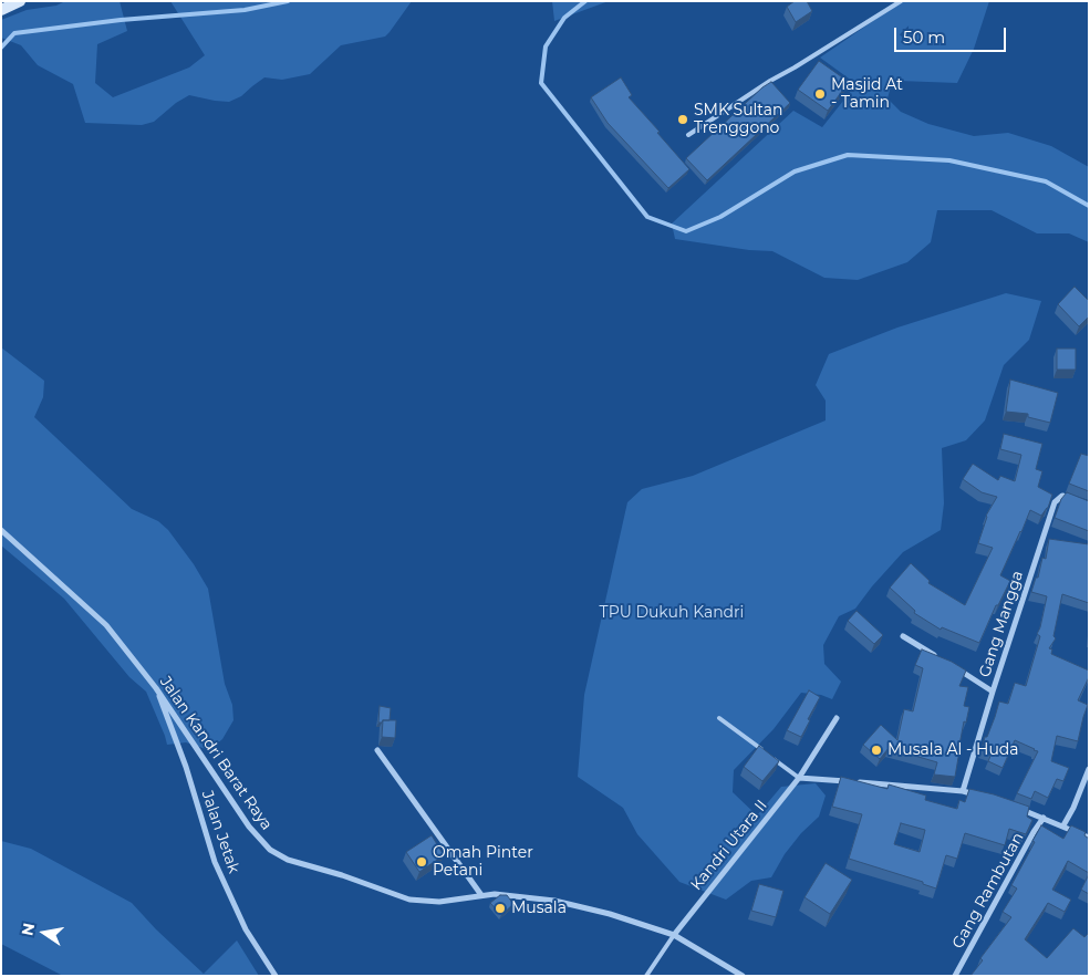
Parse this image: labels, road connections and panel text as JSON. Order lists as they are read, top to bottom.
{
  "streets": {
    "street": [
      "Gang Mangga",
      "Jalan Kandri Barat Raya",
      "Jalan Jetak",
      "Kandri Utara II",
      "Gang Rambutan"
    ]
  },
  "crossings": [
    ["Jalan Kandri Barat Raya", "Jalan Jetak"],
    ["Jalan Kandri Barat Raya", "Kandri Utara II"]
  ],
  "parks": ["TPU Dukuh Kandri"],
  "places": [
    "Masjid At - Tamin",
    "SMK Sultan Trenggono",
    "Musala Al - Huda",
    "Omah Pinter Petani",
    "Musala"
  ],
  "scale_bar": "50 m",
  "north": "left"
}
